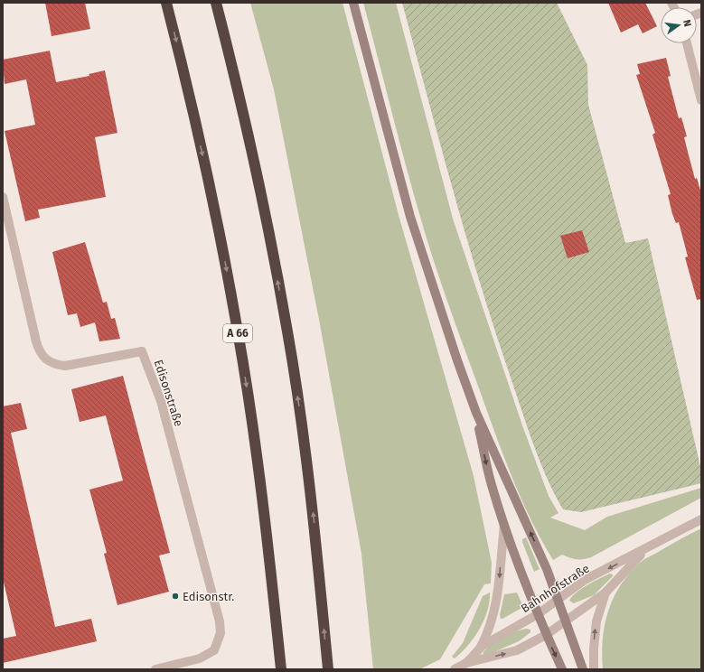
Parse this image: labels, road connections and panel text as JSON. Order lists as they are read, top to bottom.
{
  "streets": {
    "highway": ["A 66"],
    "street": ["Edisonstraße", "Bahnhofstraße"]
  },
  "places": ["Edisonstr."],
  "north": "right"
}
